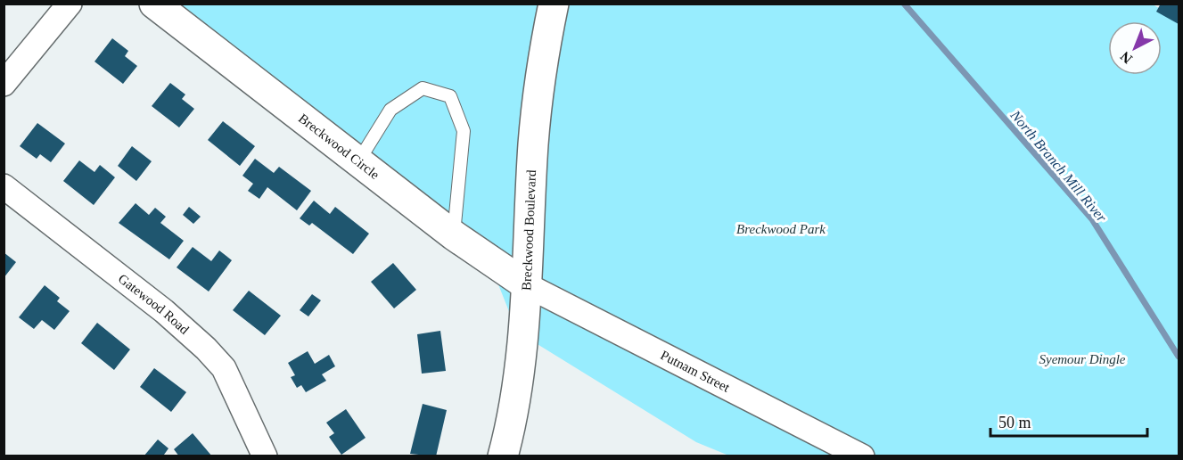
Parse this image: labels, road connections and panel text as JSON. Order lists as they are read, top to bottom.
{
  "streets": {
    "street": [
      "Breckwood Circle",
      "Breckwood Boulevard",
      "Gatewood Road",
      "Putnam Street"
    ]
  },
  "crossings": [
    ["Breckwood Circle", "Breckwood Boulevard"],
    ["Breckwood Circle", "Putnam Street"],
    ["Breckwood Boulevard", "Putnam Street"]
  ],
  "water": ["North Branch Mill River"],
  "parks": ["Breckwood Park", "Syemour Dingle"],
  "scale_bar": "50 m",
  "north": "bottom left"
}
